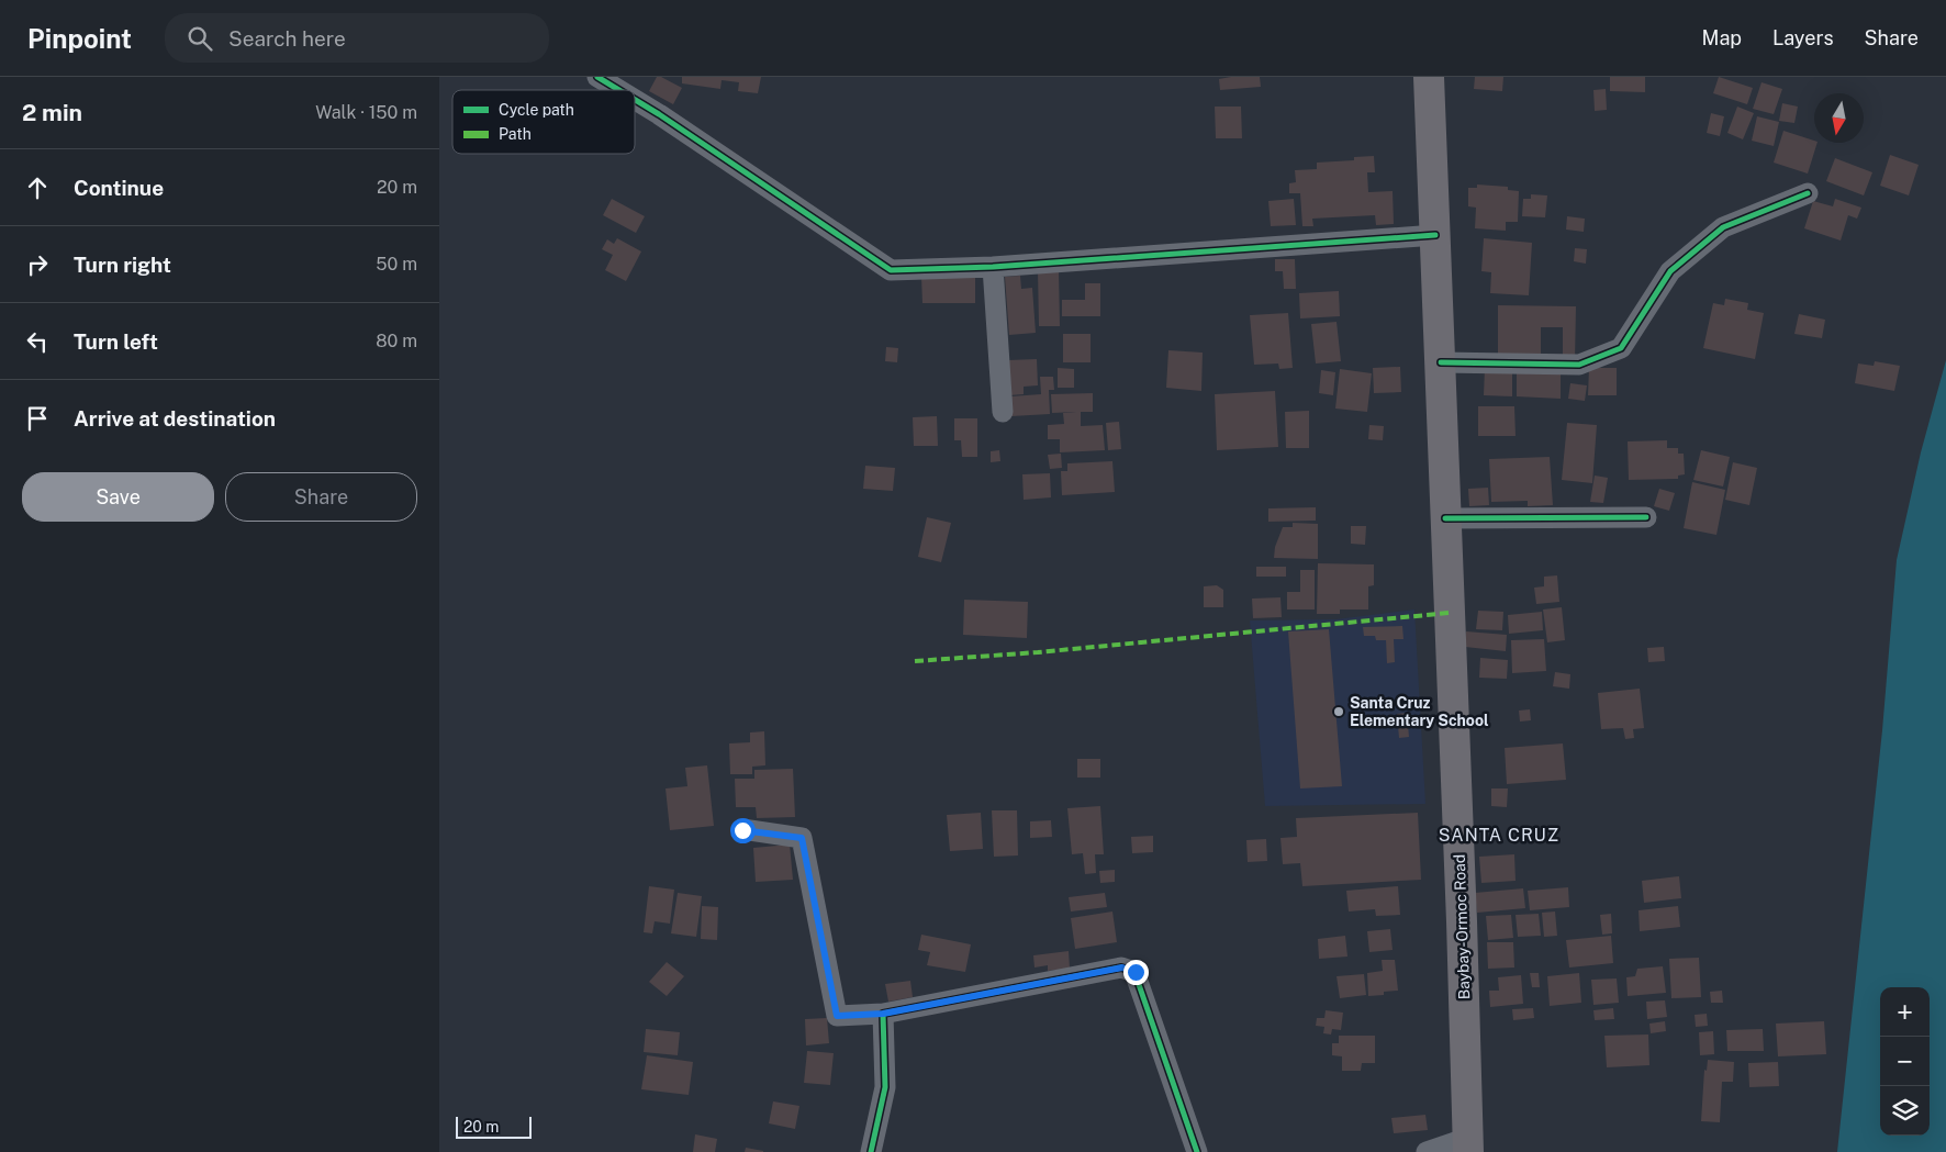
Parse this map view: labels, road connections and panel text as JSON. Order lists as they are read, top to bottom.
{
  "streets": {
    "highway": ["Baybay-Ormoc Road"]
  },
  "districts": ["SANTA CRUZ"],
  "places": ["Santa Cruz Elementary School"],
  "legend": ["Cycle path", "Path"],
  "scale_bar": "20 m",
  "north": "bottom",
  "page": {
    "header": "Pinpoint",
    "search": "Search here",
    "nav": ["Map", "Layers", "Share"],
    "heading": ["2 min", "Walk · 150 m"],
    "list": [
      ["Continue", "20 m"],
      ["Turn right", "50 m"],
      ["Turn left", "80 m"],
      "Arrive at destination"
    ],
    "buttons": ["Save", "Share"],
    "map_buttons": ["+", "−"],
    "scale": "20 m"
  }
}
